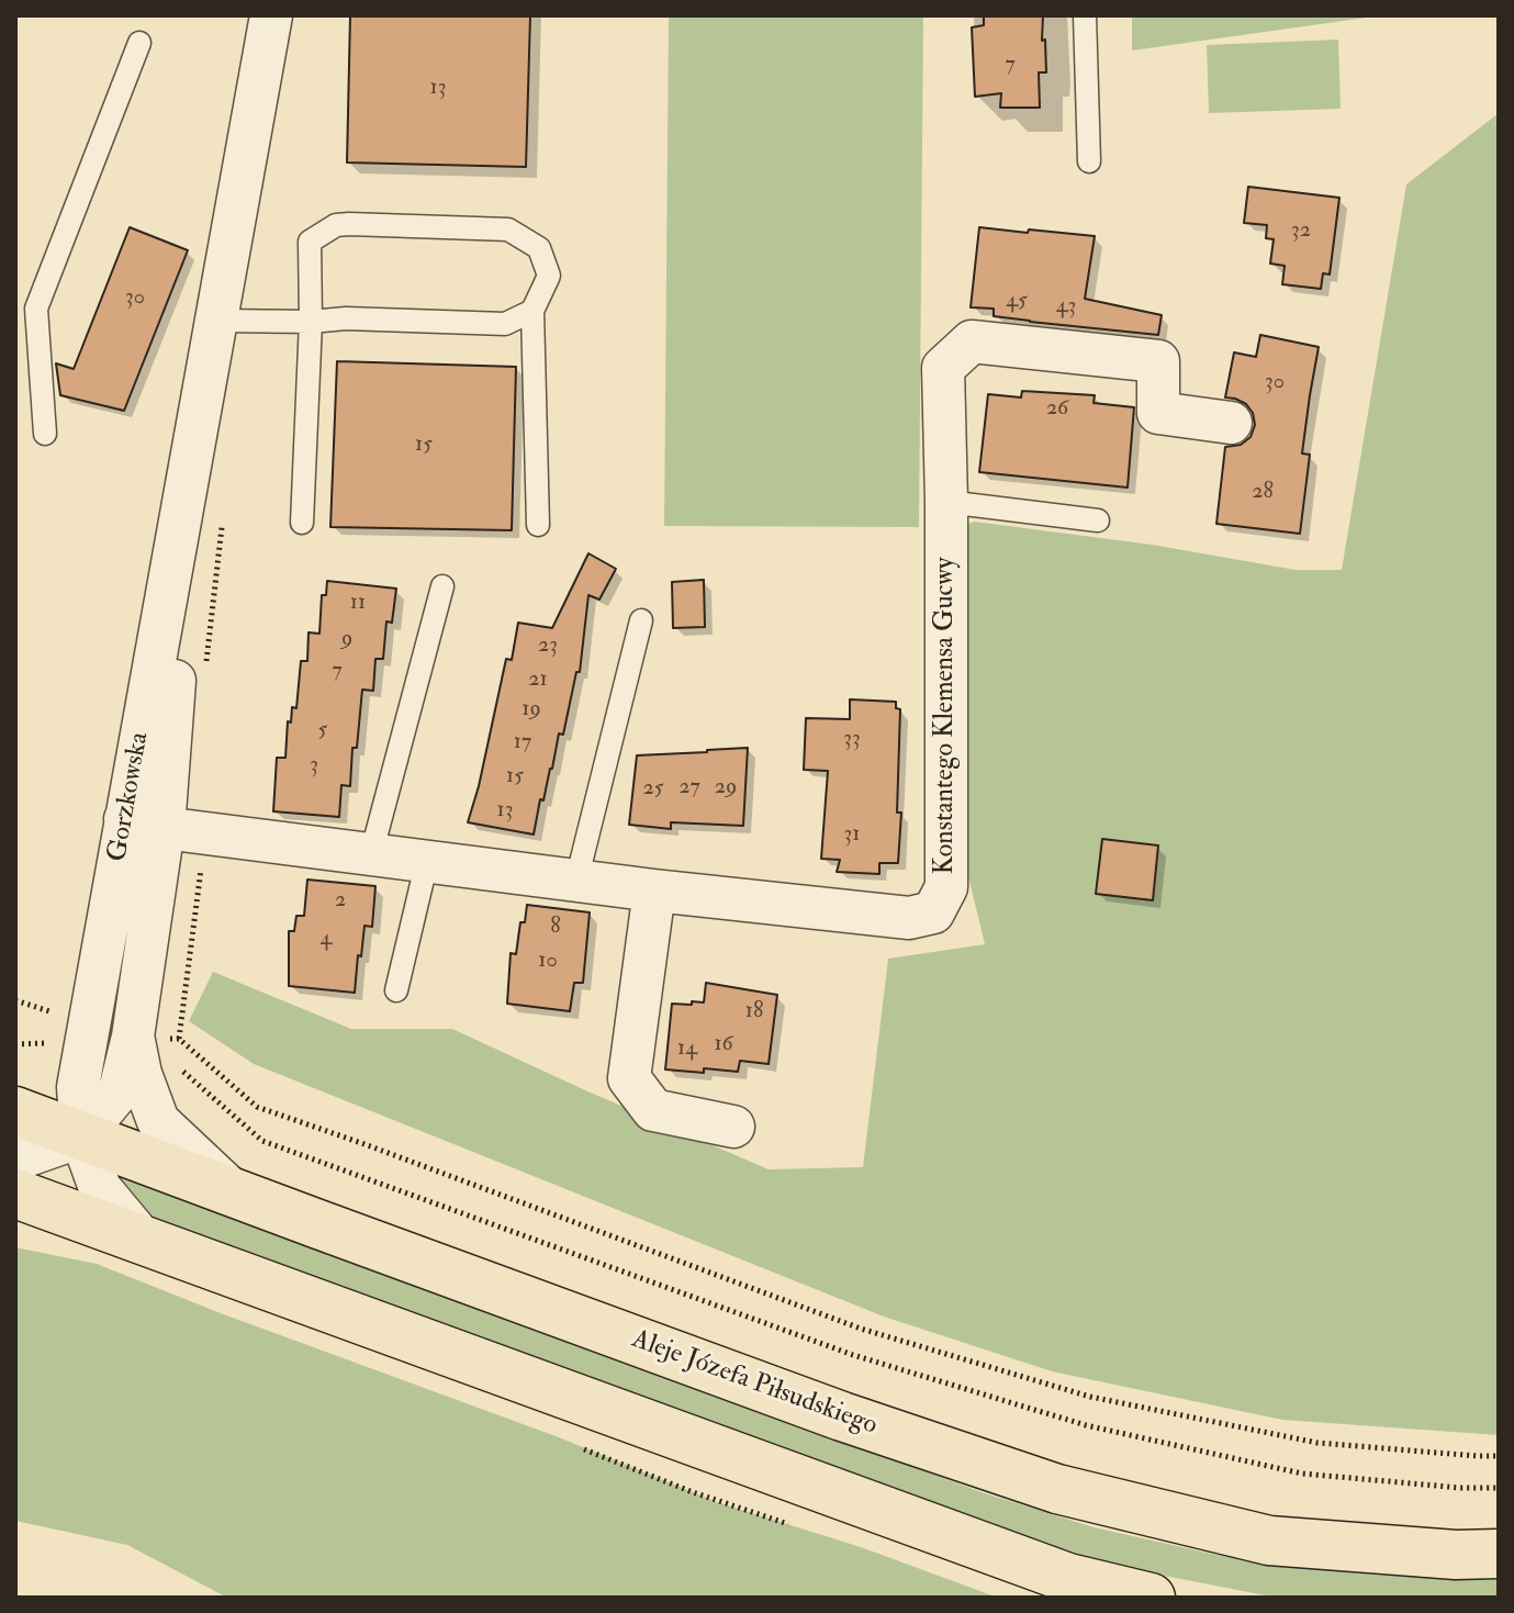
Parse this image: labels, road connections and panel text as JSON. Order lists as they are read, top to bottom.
{
  "streets": {
    "main road": ["Aleje Józefa Piłsudskiego"],
    "street": ["Konstantego Klemensa Gucwy", "Gorzkowska"]
  },
  "crossings": [
    ["Konstantego Klemensa Gucwy", "Gorzkowska"],
    ["Gorzkowska", "Aleje Józefa Piłsudskiego"]
  ],
  "house_numbers": [
    "7",
    "13",
    "32",
    "30",
    "45",
    "43",
    "30",
    "26",
    "15",
    "28",
    "11",
    "9",
    "23",
    "7",
    "21",
    "19",
    "5",
    "33",
    "17",
    "3",
    "15",
    "27",
    "29",
    "25",
    "13",
    "31",
    "2",
    "8",
    "4",
    "10",
    "18",
    "16",
    "14"
  ]
}
